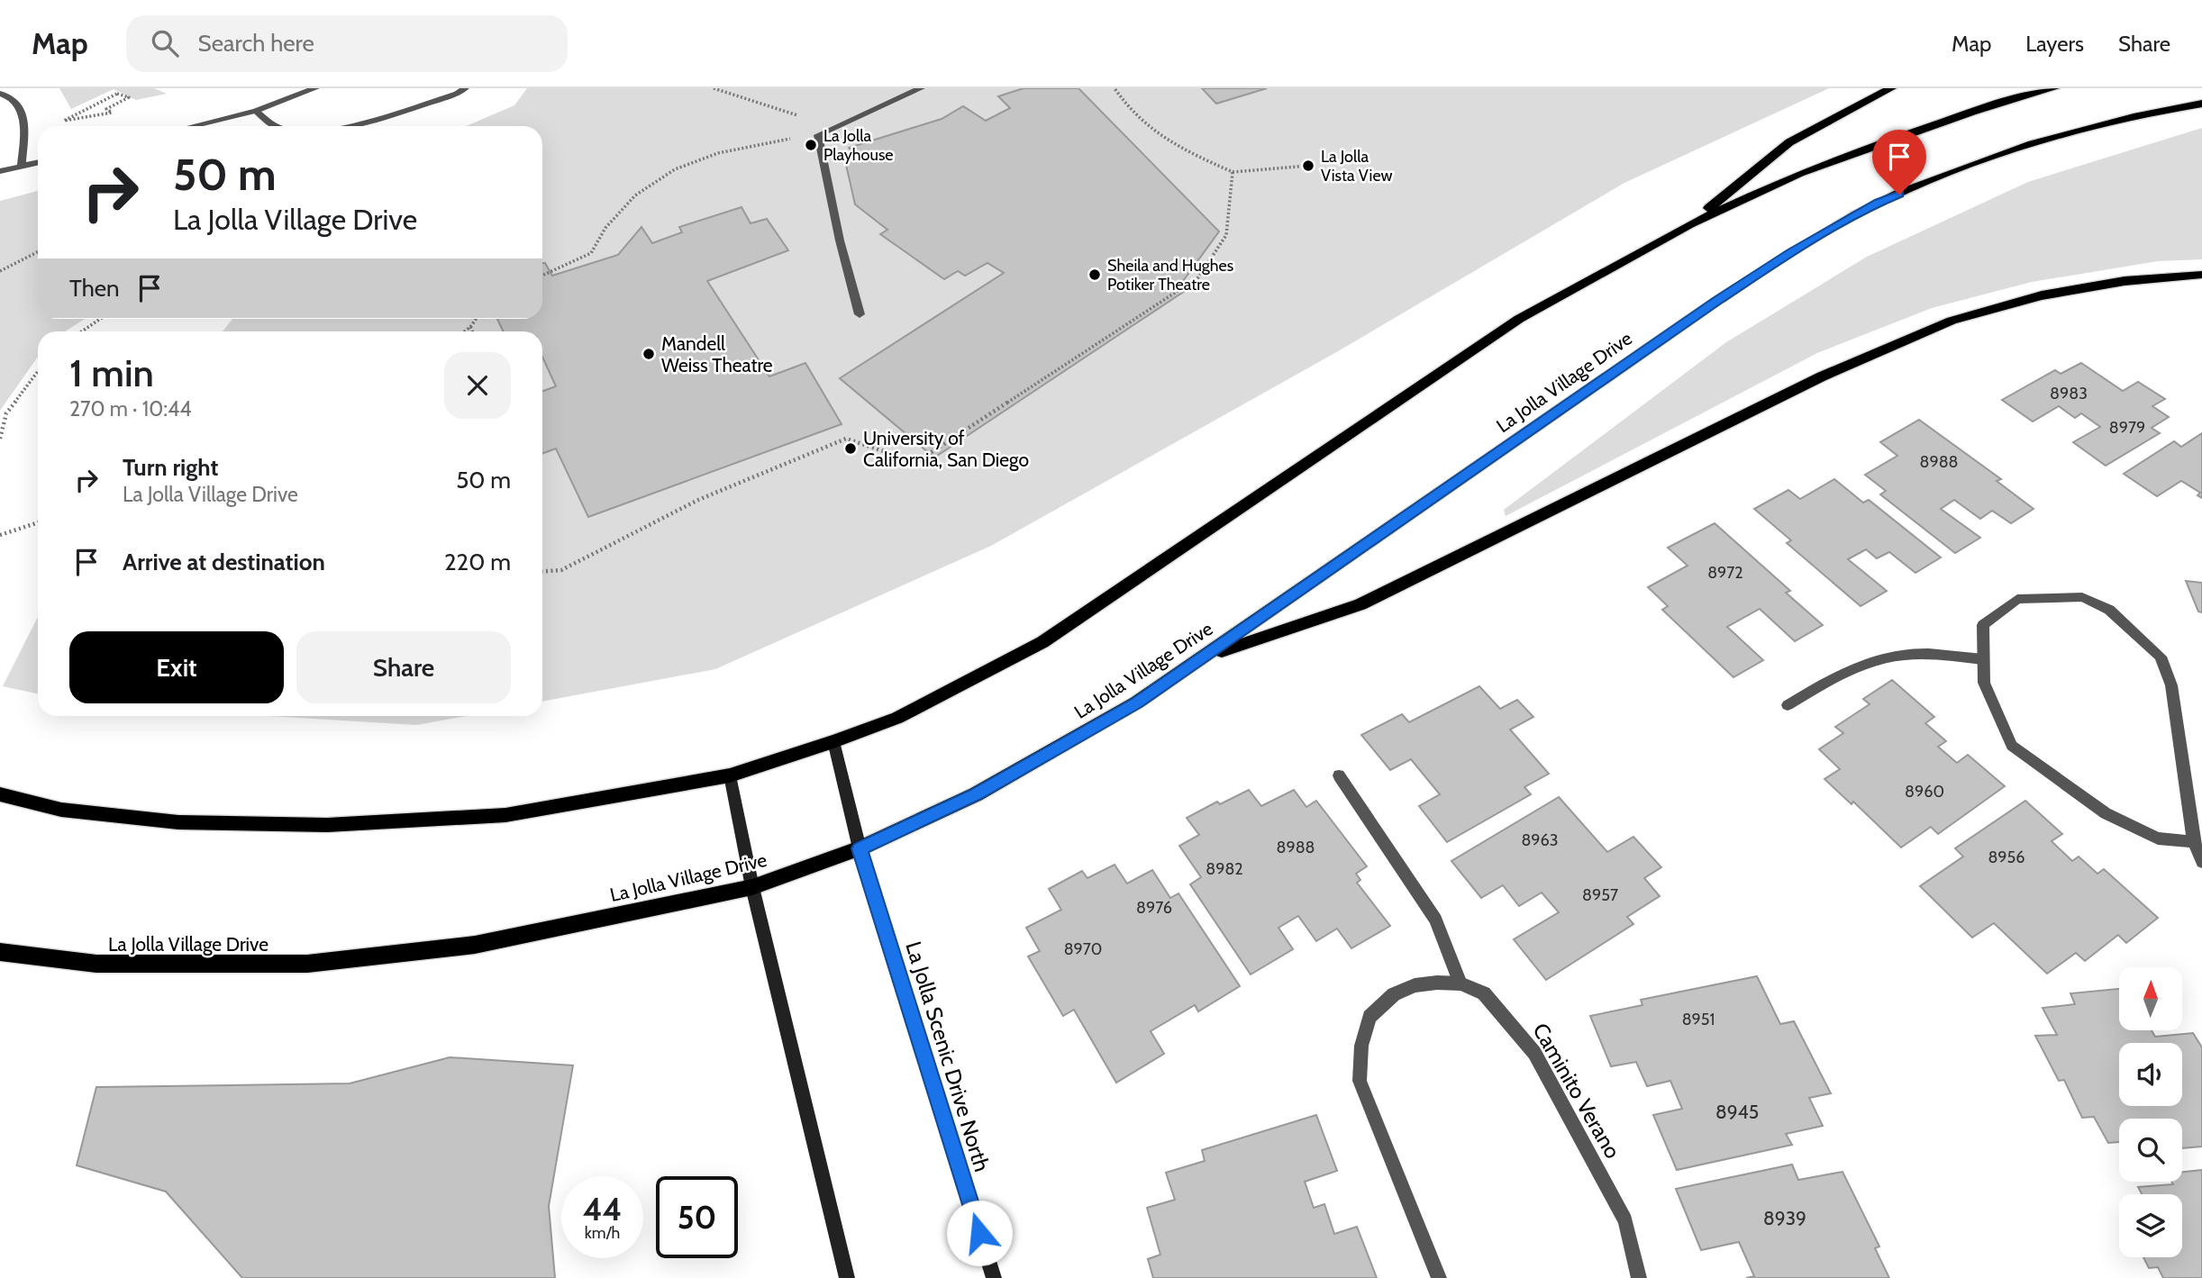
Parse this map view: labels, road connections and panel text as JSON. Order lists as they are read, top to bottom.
{
  "streets": {
    "main road": ["La Jolla Village Drive", "La Jolla Scenic Drive North"],
    "street": ["Caminito Verano"]
  },
  "crossings": [
    ["La Jolla Village Drive", "La Jolla Scenic Drive North"]
  ],
  "places": [
    "La Jolla Playhouse",
    "La Jolla Vista View",
    "Sheila and Hughes Potiker Theatre",
    "Mandell Weiss Theatre",
    "University of California, San Diego"
  ],
  "house_numbers": [
    "8983",
    "8979",
    "8988",
    "8972",
    "8960",
    "8963",
    "8988",
    "8956",
    "8982",
    "8957",
    "8976",
    "8970",
    "8951",
    "8945",
    "8939"
  ],
  "north": "top",
  "page": {
    "header": "Map",
    "search": "Search here",
    "nav": ["Map", "Layers", "Share"],
    "turn": ["50 m", "La Jolla Village Drive"],
    "then": "Then",
    "heading": ["1 min", "270 m · 10:44"],
    "list": [
      {
        "name": "Turn right",
        "note": "La Jolla Village Drive",
        "value": "50 m"
      },
      {
        "name": "Arrive at destination",
        "value": "220 m"
      }
    ],
    "buttons": ["Exit", "Share"],
    "speed": "44 km/h",
    "limit": "50"
  }
}
